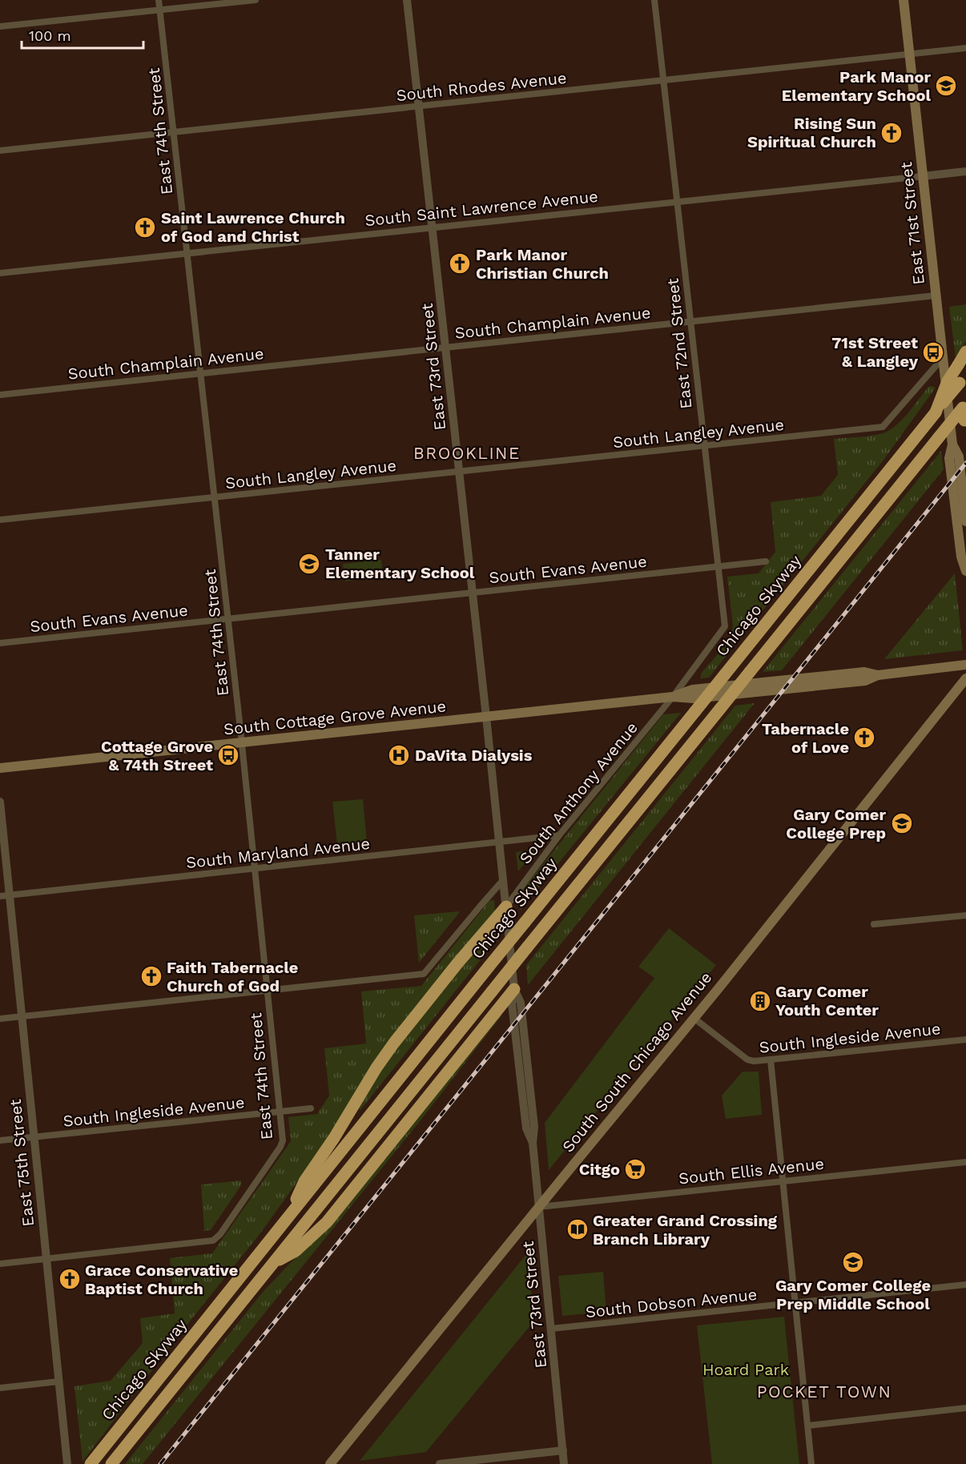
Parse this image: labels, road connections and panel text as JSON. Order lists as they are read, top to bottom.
{
  "streets": {
    "highway": ["Chicago Skyway"],
    "main road": ["East 71st Street", "South Cottage Grove Avenue", "South South Chicago Avenue"],
    "street": [
      "South Rhodes Avenue",
      "East 74th Street",
      "South Saint Lawrence Avenue",
      "South Champlain Avenue",
      "East 72nd Street",
      "East 73rd Street",
      "South Langley Avenue",
      "South Evans Avenue",
      "South Anthony Avenue",
      "South Maryland Avenue",
      "South Ingleside Avenue",
      "East 75th Street",
      "South Ellis Avenue",
      "South Dobson Avenue"
    ]
  },
  "crossings": [
    ["South Rhodes Avenue", "East 74th Street"],
    ["South Rhodes Avenue", "East 71st Street"],
    ["South Rhodes Avenue", "East 72nd Street"],
    ["South Rhodes Avenue", "East 73rd Street"],
    ["East 74th Street", "South Saint Lawrence Avenue"],
    ["East 74th Street", "South Champlain Avenue"],
    ["East 74th Street", "South Langley Avenue"],
    ["East 74th Street", "South Evans Avenue"],
    ["East 74th Street", "South Cottage Grove Avenue"],
    ["East 74th Street", "South Maryland Avenue"],
    ["East 74th Street", "South Ingleside Avenue"],
    ["East 74th Street", "East 75th Street"],
    ["South Saint Lawrence Avenue", "East 71st Street"],
    ["South Saint Lawrence Avenue", "East 72nd Street"],
    ["South Saint Lawrence Avenue", "East 73rd Street"],
    ["East 71st Street", "South Champlain Avenue"],
    ["East 71st Street", "South Langley Avenue"],
    ["South Champlain Avenue", "East 72nd Street"],
    ["South Champlain Avenue", "East 73rd Street"],
    ["East 72nd Street", "South Langley Avenue"],
    ["East 72nd Street", "South Evans Avenue"],
    ["East 72nd Street", "South Cottage Grove Avenue"],
    ["East 72nd Street", "South Anthony Avenue"],
    ["East 73rd Street", "South Langley Avenue"],
    ["East 73rd Street", "South Evans Avenue"],
    ["East 73rd Street", "South Cottage Grove Avenue"],
    ["East 73rd Street", "South Anthony Avenue"],
    ["East 73rd Street", "South Maryland Avenue"],
    ["East 73rd Street", "South South Chicago Avenue"],
    ["East 73rd Street", "South Ellis Avenue"],
    ["East 73rd Street", "South Dobson Avenue"],
    ["South Cottage Grove Avenue", "South Anthony Avenue"],
    ["South Anthony Avenue", "South Maryland Avenue"],
    ["South Maryland Avenue", "East 75th Street"],
    ["South Ingleside Avenue", "South South Chicago Avenue"],
    ["South Ingleside Avenue", "East 75th Street"],
    ["South South Chicago Avenue", "South Ellis Avenue"]
  ],
  "districts": ["BROOKLINE", "POCKET TOWN"],
  "parks": ["Hoard Park"],
  "places": {
    "school or university": [
      "Park Manor Elementary School",
      "Tanner Elementary School",
      "Gary Comer College Prep",
      "Gary Comer College Prep Middle School"
    ],
    "church": [
      "Rising Sun Spiritual Church",
      "Saint Lawrence Church of God and Christ",
      "Park Manor Christian Church",
      "Tabernacle of Love",
      "Faith Tabernacle Church of God",
      "Grace Conservative Baptist Church"
    ],
    "bus stop": ["71st Street & Langley", "Cottage Grove & 74th Street"],
    "hospital": ["DaVita Dialysis"],
    "building": ["Gary Comer Youth Center"],
    "supermarket": ["Citgo"],
    "library": ["Greater Grand Crossing Branch Library"]
  },
  "scale_bar": "100 m"
}
